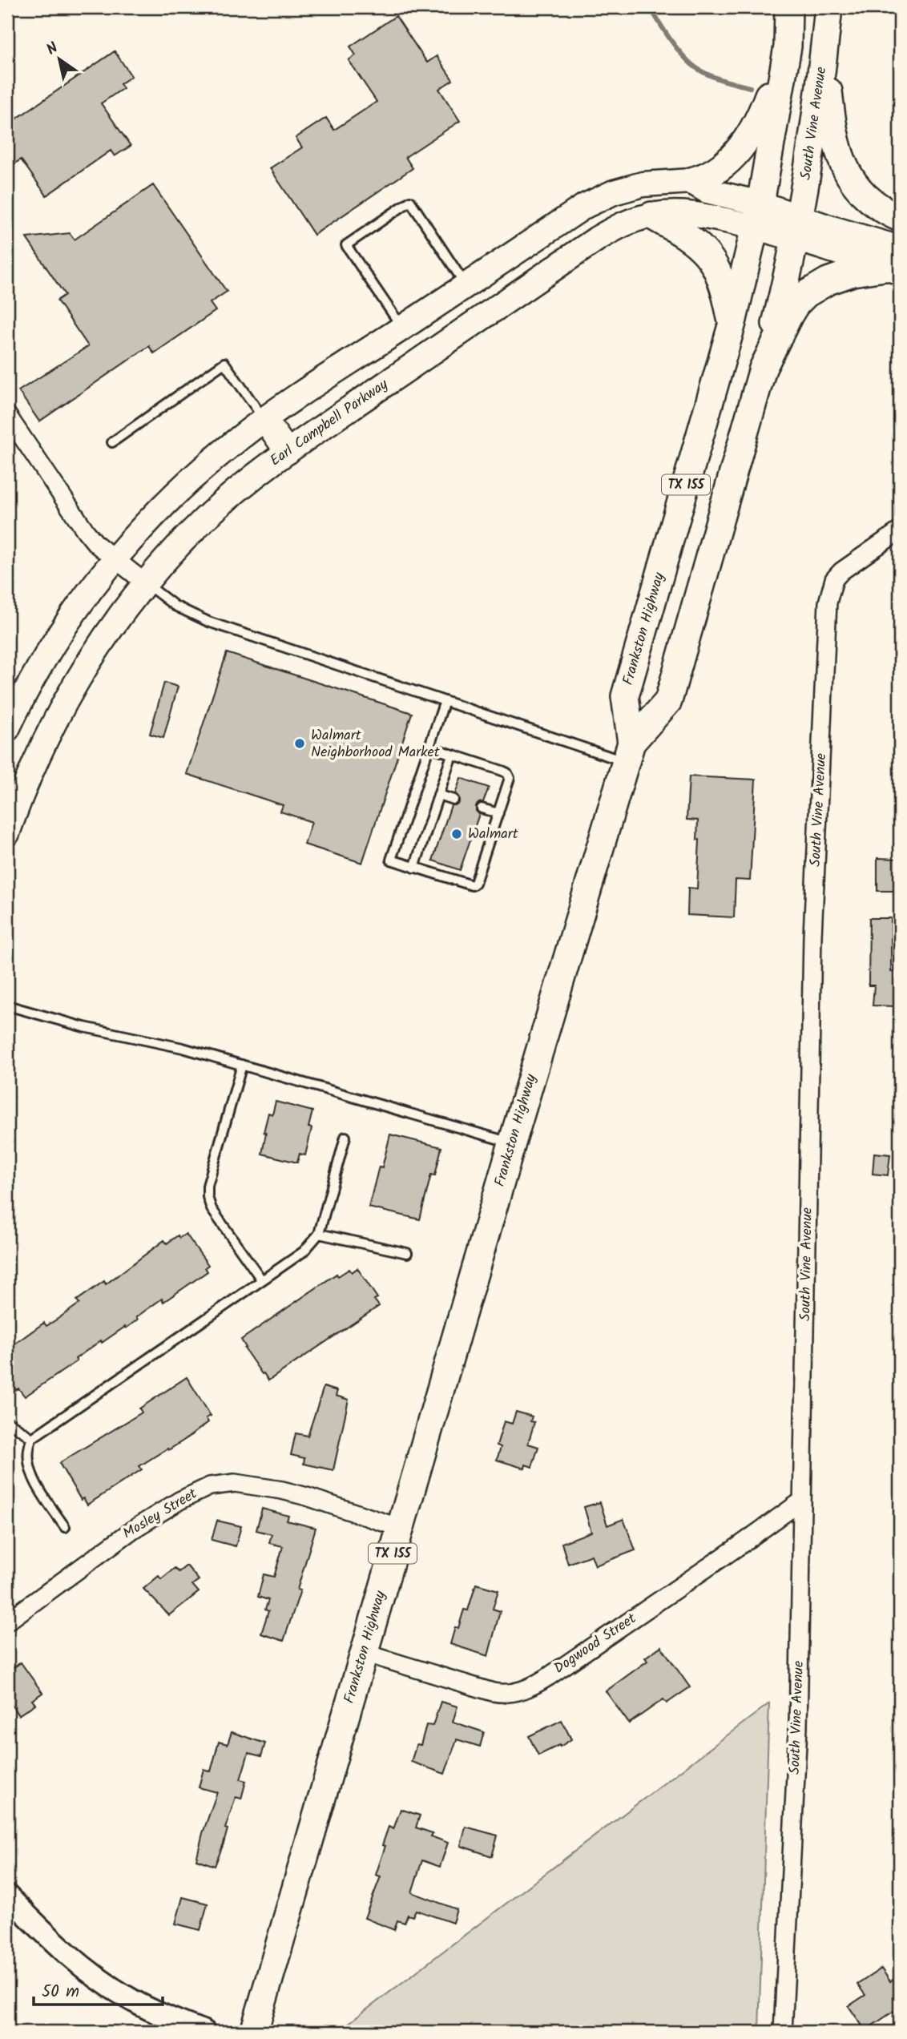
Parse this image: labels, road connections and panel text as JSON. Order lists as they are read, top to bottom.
{
  "streets": {
    "main road": [
      "South Vine Avenue",
      "Earl Campbell Parkway",
      "TX 155",
      "Frankston Highway"
    ],
    "street": ["Mosley Street", "Dogwood Street"]
  },
  "crossings": [
    ["South Vine Avenue", "Earl Campbell Parkway"],
    ["South Vine Avenue", "TX 155"],
    ["South Vine Avenue", "Dogwood Street"],
    ["Earl Campbell Parkway", "TX 155"],
    ["Earl Campbell Parkway", "Frankston Highway"],
    ["TX 155", "Frankston Highway"],
    ["Frankston Highway", "Mosley Street"],
    ["Frankston Highway", "Dogwood Street"]
  ],
  "places": ["Walmart Neighborhood Market", "Walmart"],
  "scale_bar": "50 m",
  "north": "top left"
}
